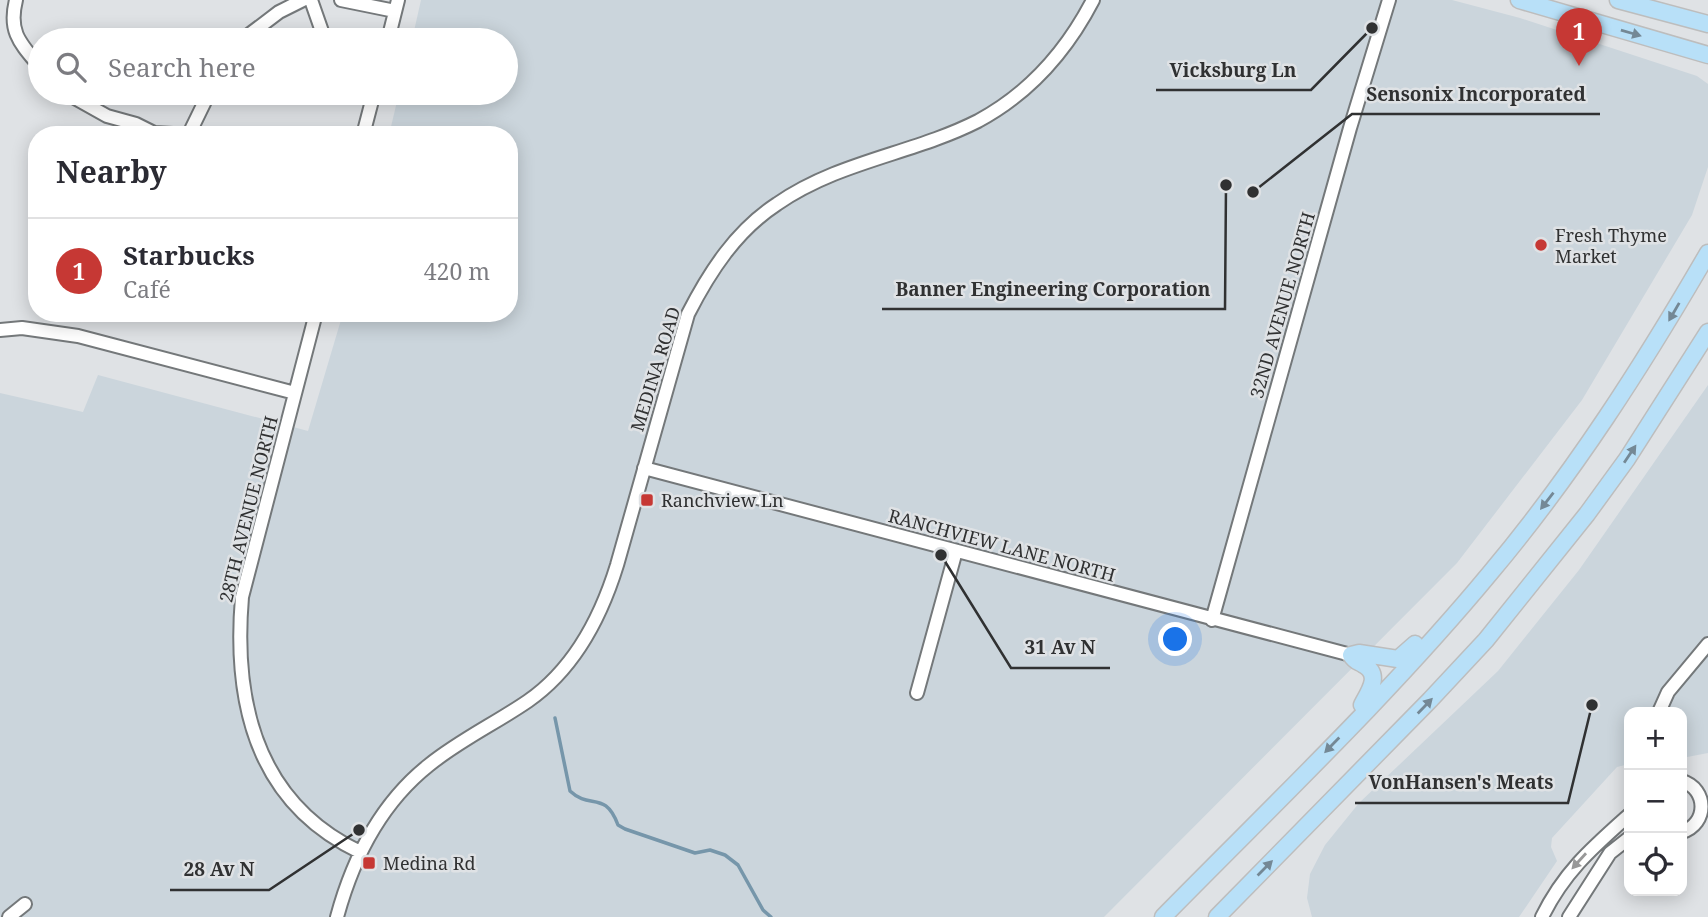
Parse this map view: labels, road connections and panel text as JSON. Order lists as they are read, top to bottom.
{
  "streets": {
    "street": [
      "32ND AVENUE NORTH",
      "MEDINA ROAD",
      "28TH AVENUE NORTH",
      "RANCHVIEW LANE NORTH"
    ]
  },
  "crossings": [
    ["32ND AVENUE NORTH", "RANCHVIEW LANE NORTH"],
    ["MEDINA ROAD", "28TH AVENUE NORTH"],
    ["MEDINA ROAD", "RANCHVIEW LANE NORTH"]
  ],
  "places": {
    "other": [
      "Vicksburg Ln",
      "Banner Engineering Corporation",
      "Sensonix Incorporated",
      "Fresh Thyme Market",
      "31 Av N",
      "VonHansen's Meats",
      "28 Av N"
    ],
    "transit": ["Ranchview Ln", "Medina Rd"]
  },
  "page": {
    "pins": "1",
    "search": "Search here",
    "heading": "Nearby",
    "list": [
      {
        "mark": "1",
        "name": "Starbucks",
        "note": "Café",
        "value": "420 m"
      }
    ],
    "map_buttons": ["+", "−"]
  }
}
